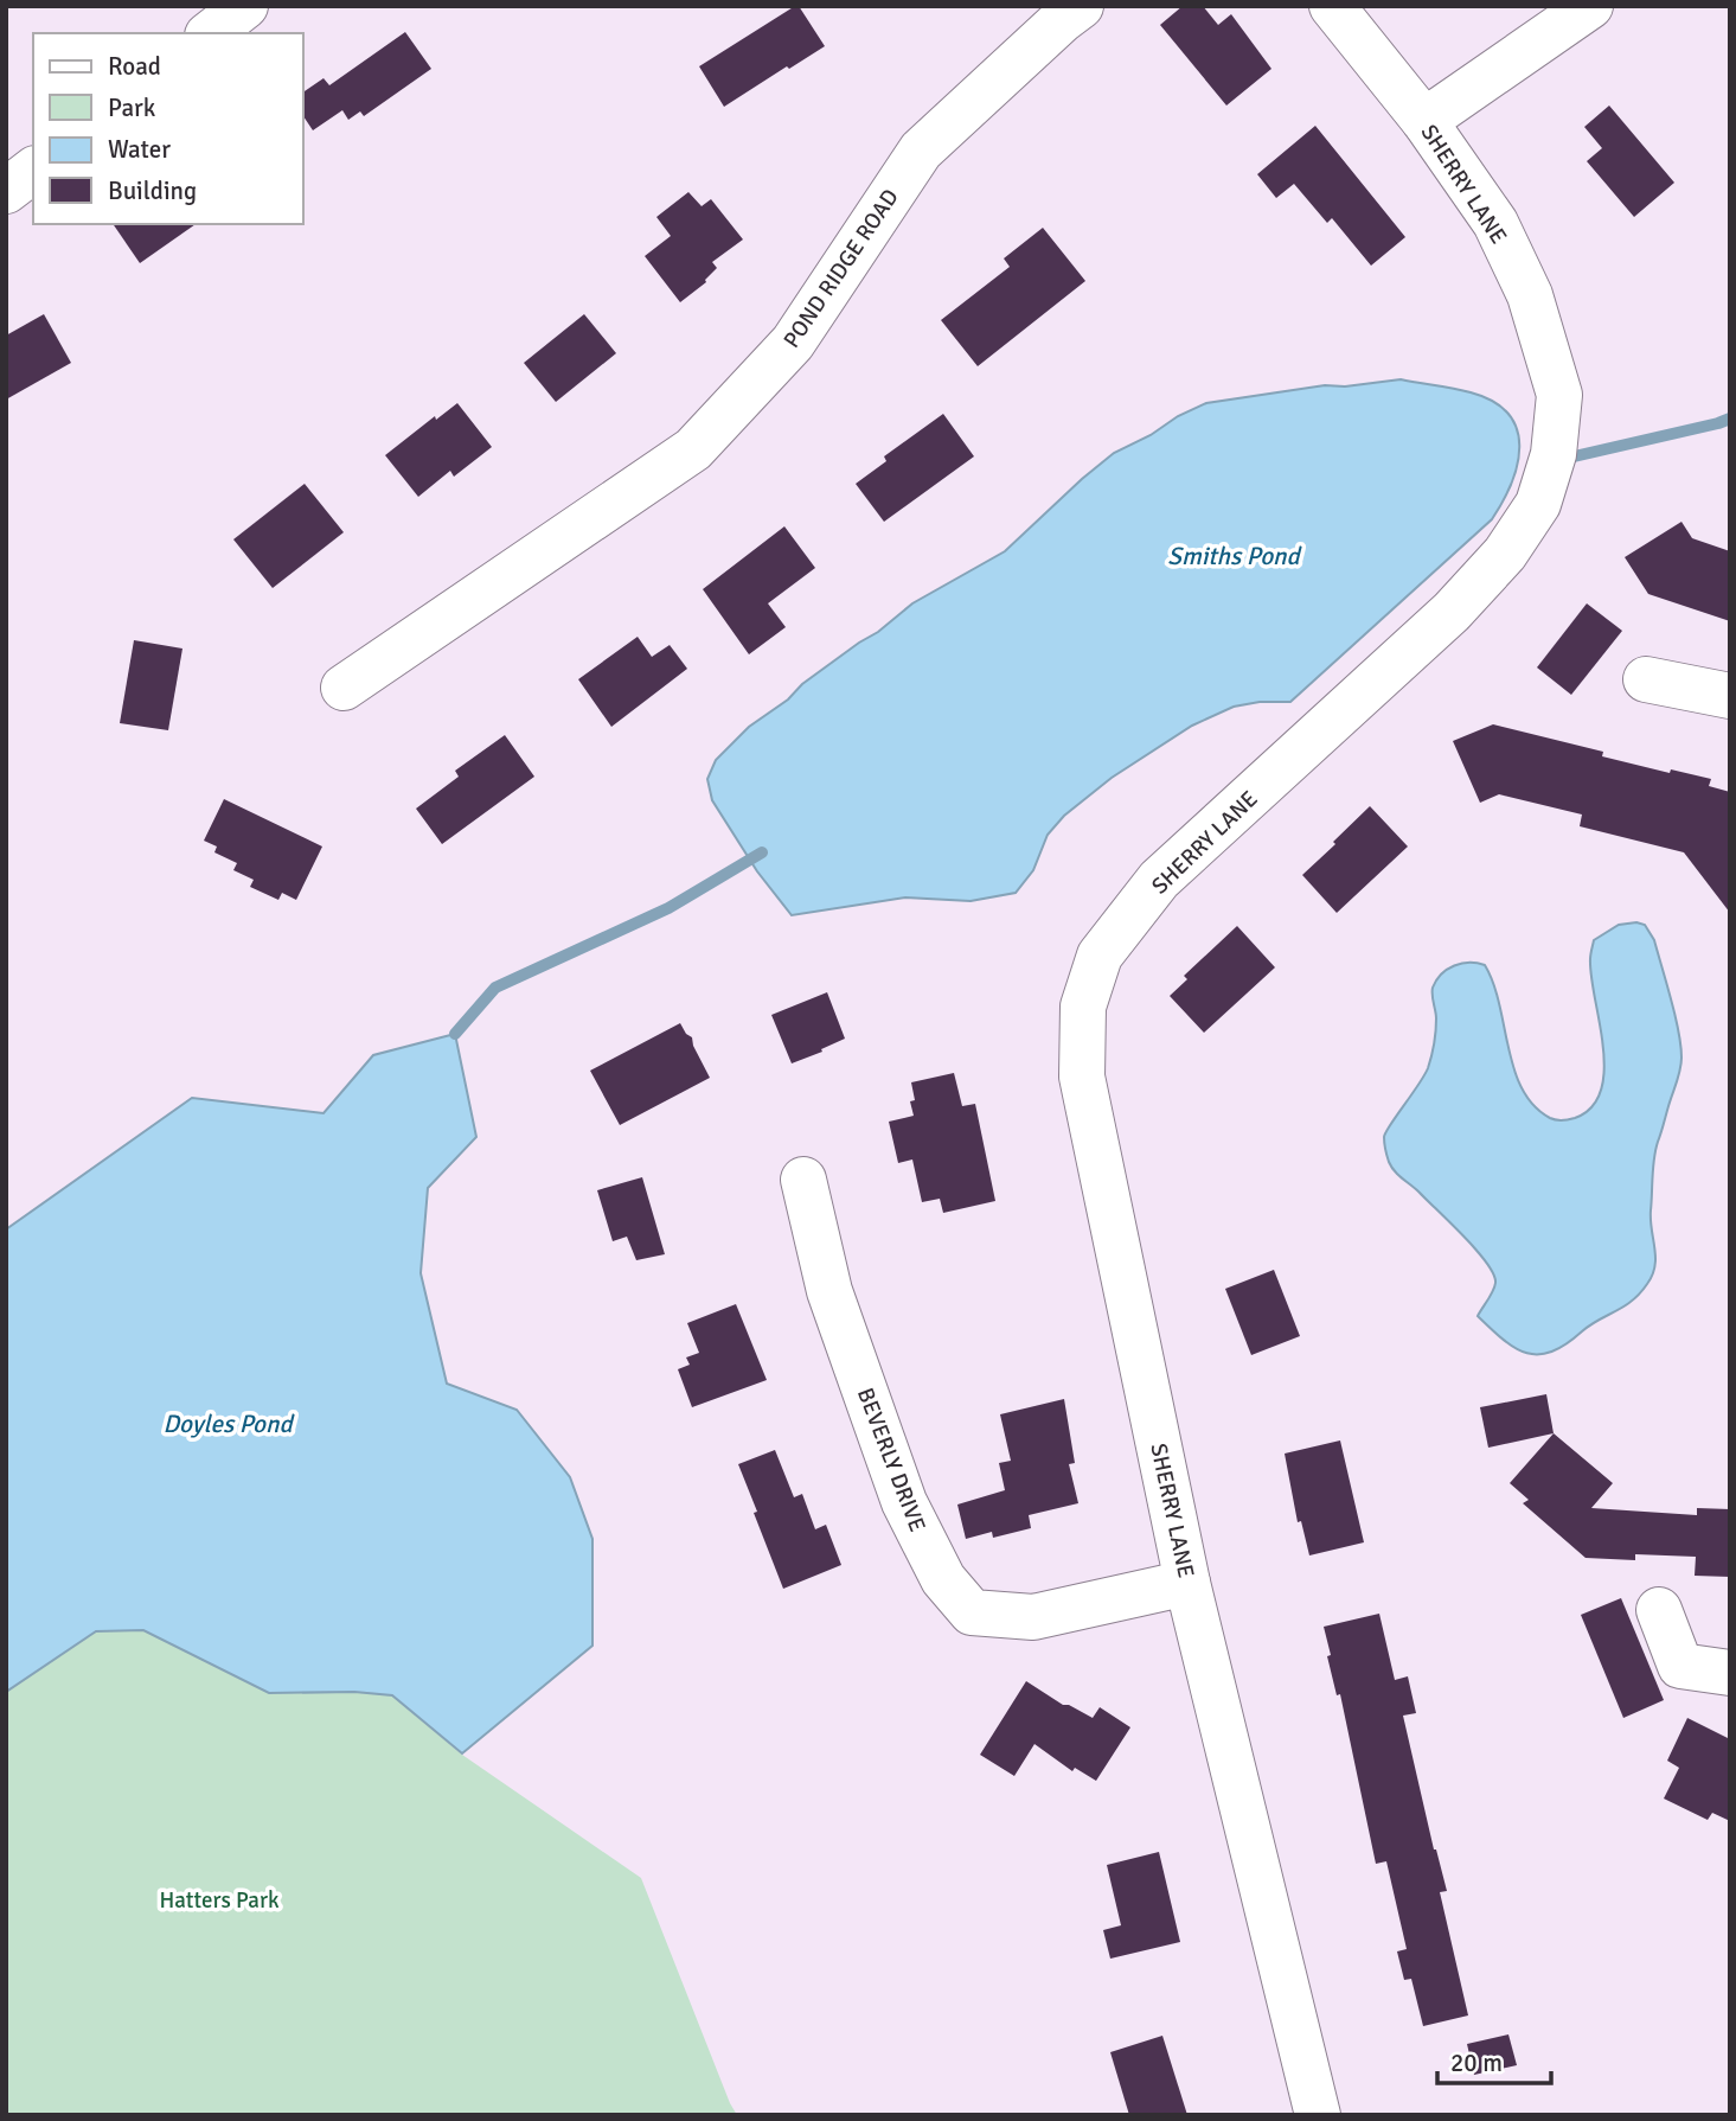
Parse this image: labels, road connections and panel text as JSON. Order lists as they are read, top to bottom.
{
  "streets": {
    "street": ["SHERRY LANE", "POND RIDGE ROAD", "BEVERLY DRIVE"]
  },
  "crossings": [
    ["SHERRY LANE", "BEVERLY DRIVE"]
  ],
  "water": ["Smiths Pond", "Doyles Pond"],
  "parks": ["Hatters Park"],
  "legend": [
    "Road",
    "Park",
    "Water",
    "Building"
  ],
  "scale_bar": "20 m"
}
